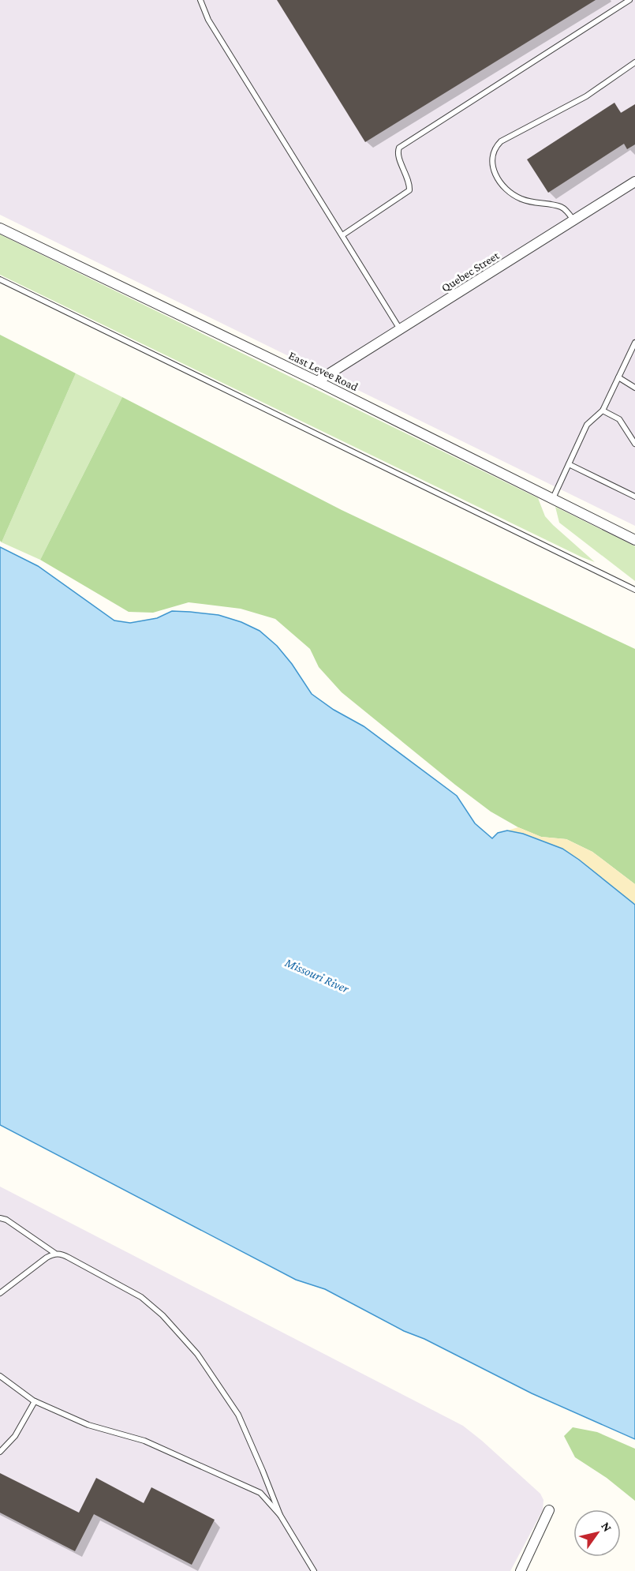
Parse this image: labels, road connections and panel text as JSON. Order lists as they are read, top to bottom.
{
  "streets": {
    "street": ["Quebec Street", "East Levee Road"]
  },
  "crossings": [
    ["Quebec Street", "East Levee Road"]
  ],
  "water": ["Missouri River"],
  "north": "top right"
}
